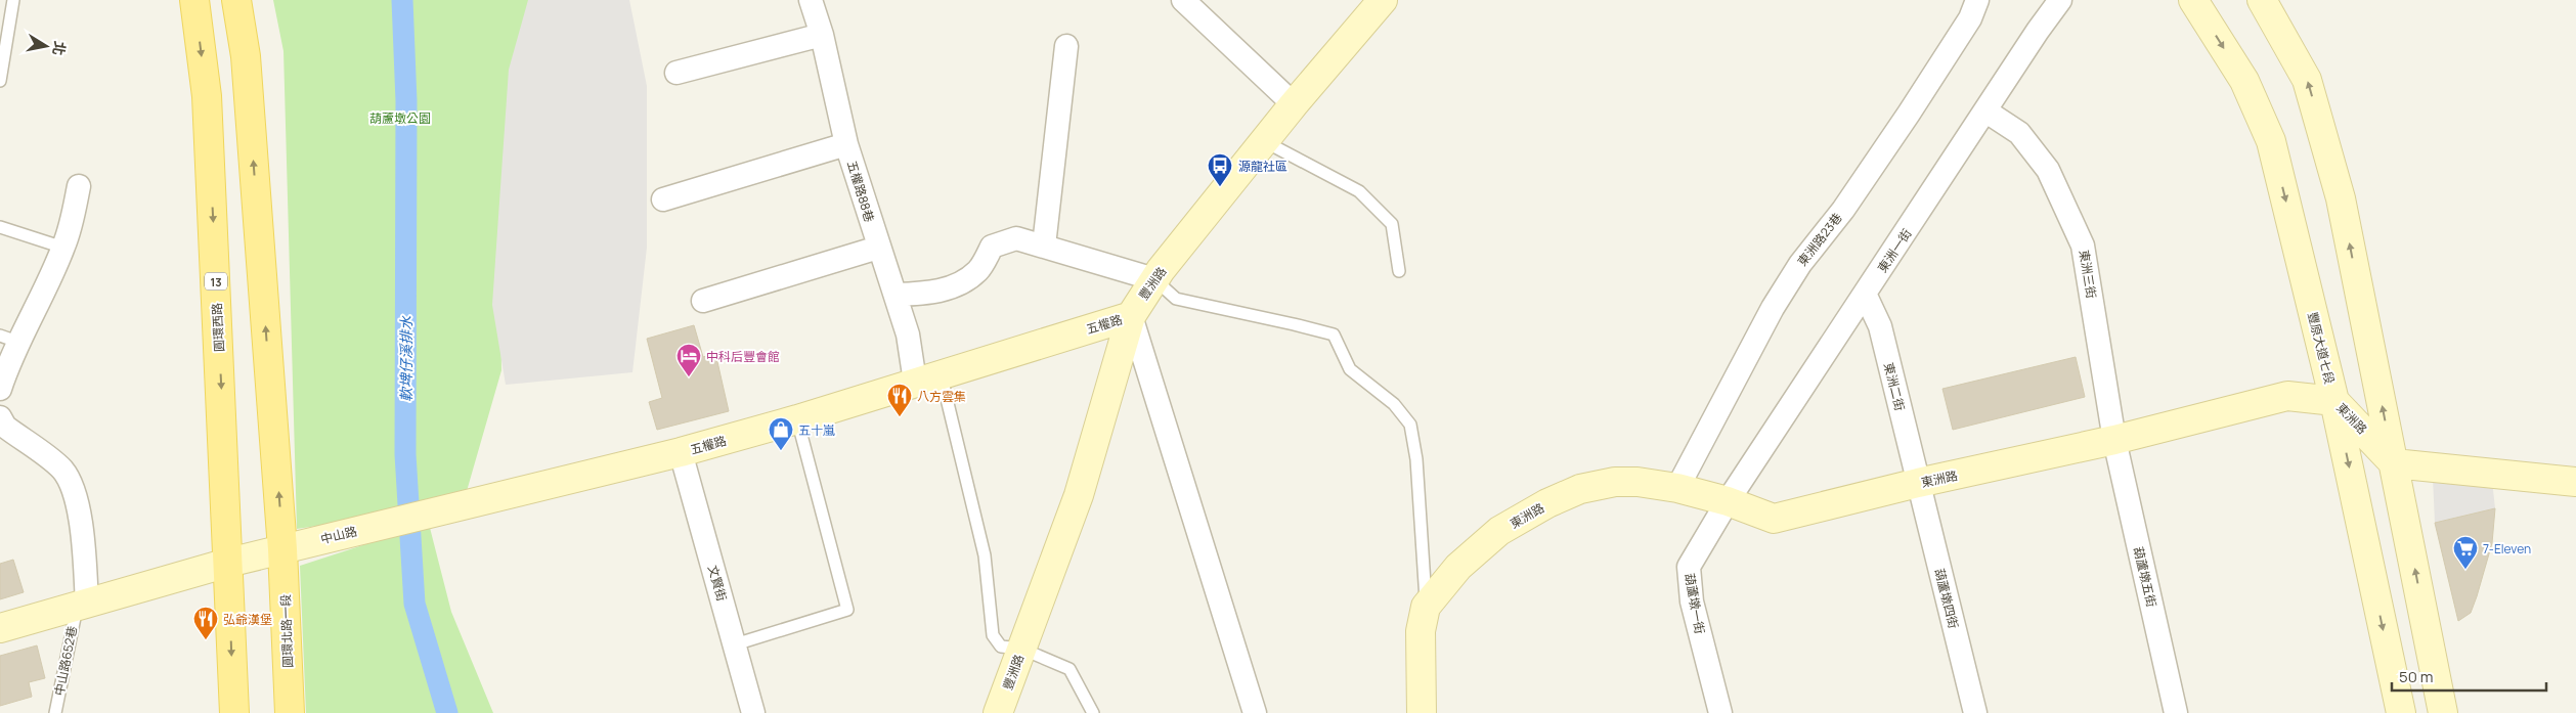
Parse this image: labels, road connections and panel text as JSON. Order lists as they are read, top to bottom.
{
  "streets": {
    "main road": ["13", "圓環西路", "圓環北路一段"],
    "street": [
      "五權路88巷",
      "東洲路23巷",
      "東洲一街",
      "東洲三街",
      "豐洲路",
      "五權路",
      "豐原大道七段",
      "東洲二街",
      "東洲路",
      "中山路",
      "葫蘆墩五街",
      "文賢街",
      "葫蘆墩四街",
      "葫蘆墩一街"
    ],
    "lane": ["中山路652巷"]
  },
  "crossings": [
    ["五權路88巷", "五權路"],
    ["東洲路23巷", "東洲路"],
    ["東洲一街", "東洲三街"],
    ["東洲一街", "東洲二街"],
    ["東洲一街", "東洲路"],
    ["東洲一街", "葫蘆墩一街"],
    ["東洲三街", "東洲路"],
    ["東洲三街", "葫蘆墩五街"],
    ["13", "圓環西路"],
    ["13", "中山路"],
    ["豐洲路", "五權路"],
    ["五權路", "中山路"],
    ["五權路", "文賢街"],
    ["圓環西路", "中山路"],
    ["豐原大道七段", "東洲路"],
    ["東洲二街", "東洲路"],
    ["東洲二街", "葫蘆墩四街"],
    ["東洲路", "葫蘆墩五街"],
    ["東洲路", "葫蘆墩四街"],
    ["東洲路", "葫蘆墩一街"],
    ["中山路", "文賢街"],
    ["中山路", "圓環北路一段"],
    ["中山路", "中山路652巷"]
  ],
  "water": ["軟埤仔溪排水"],
  "parks": ["葫蘆墩公園"],
  "places": {
    "bus stop": ["源龍社區"],
    "hotel": ["中科后豐會館"],
    "restaurant": ["八方雲集", "弘爺漢堡"],
    "shop": ["五十嵐"],
    "supermarket": ["7-Eleven"]
  },
  "scale_bar": "50 m",
  "north": "right"
}
